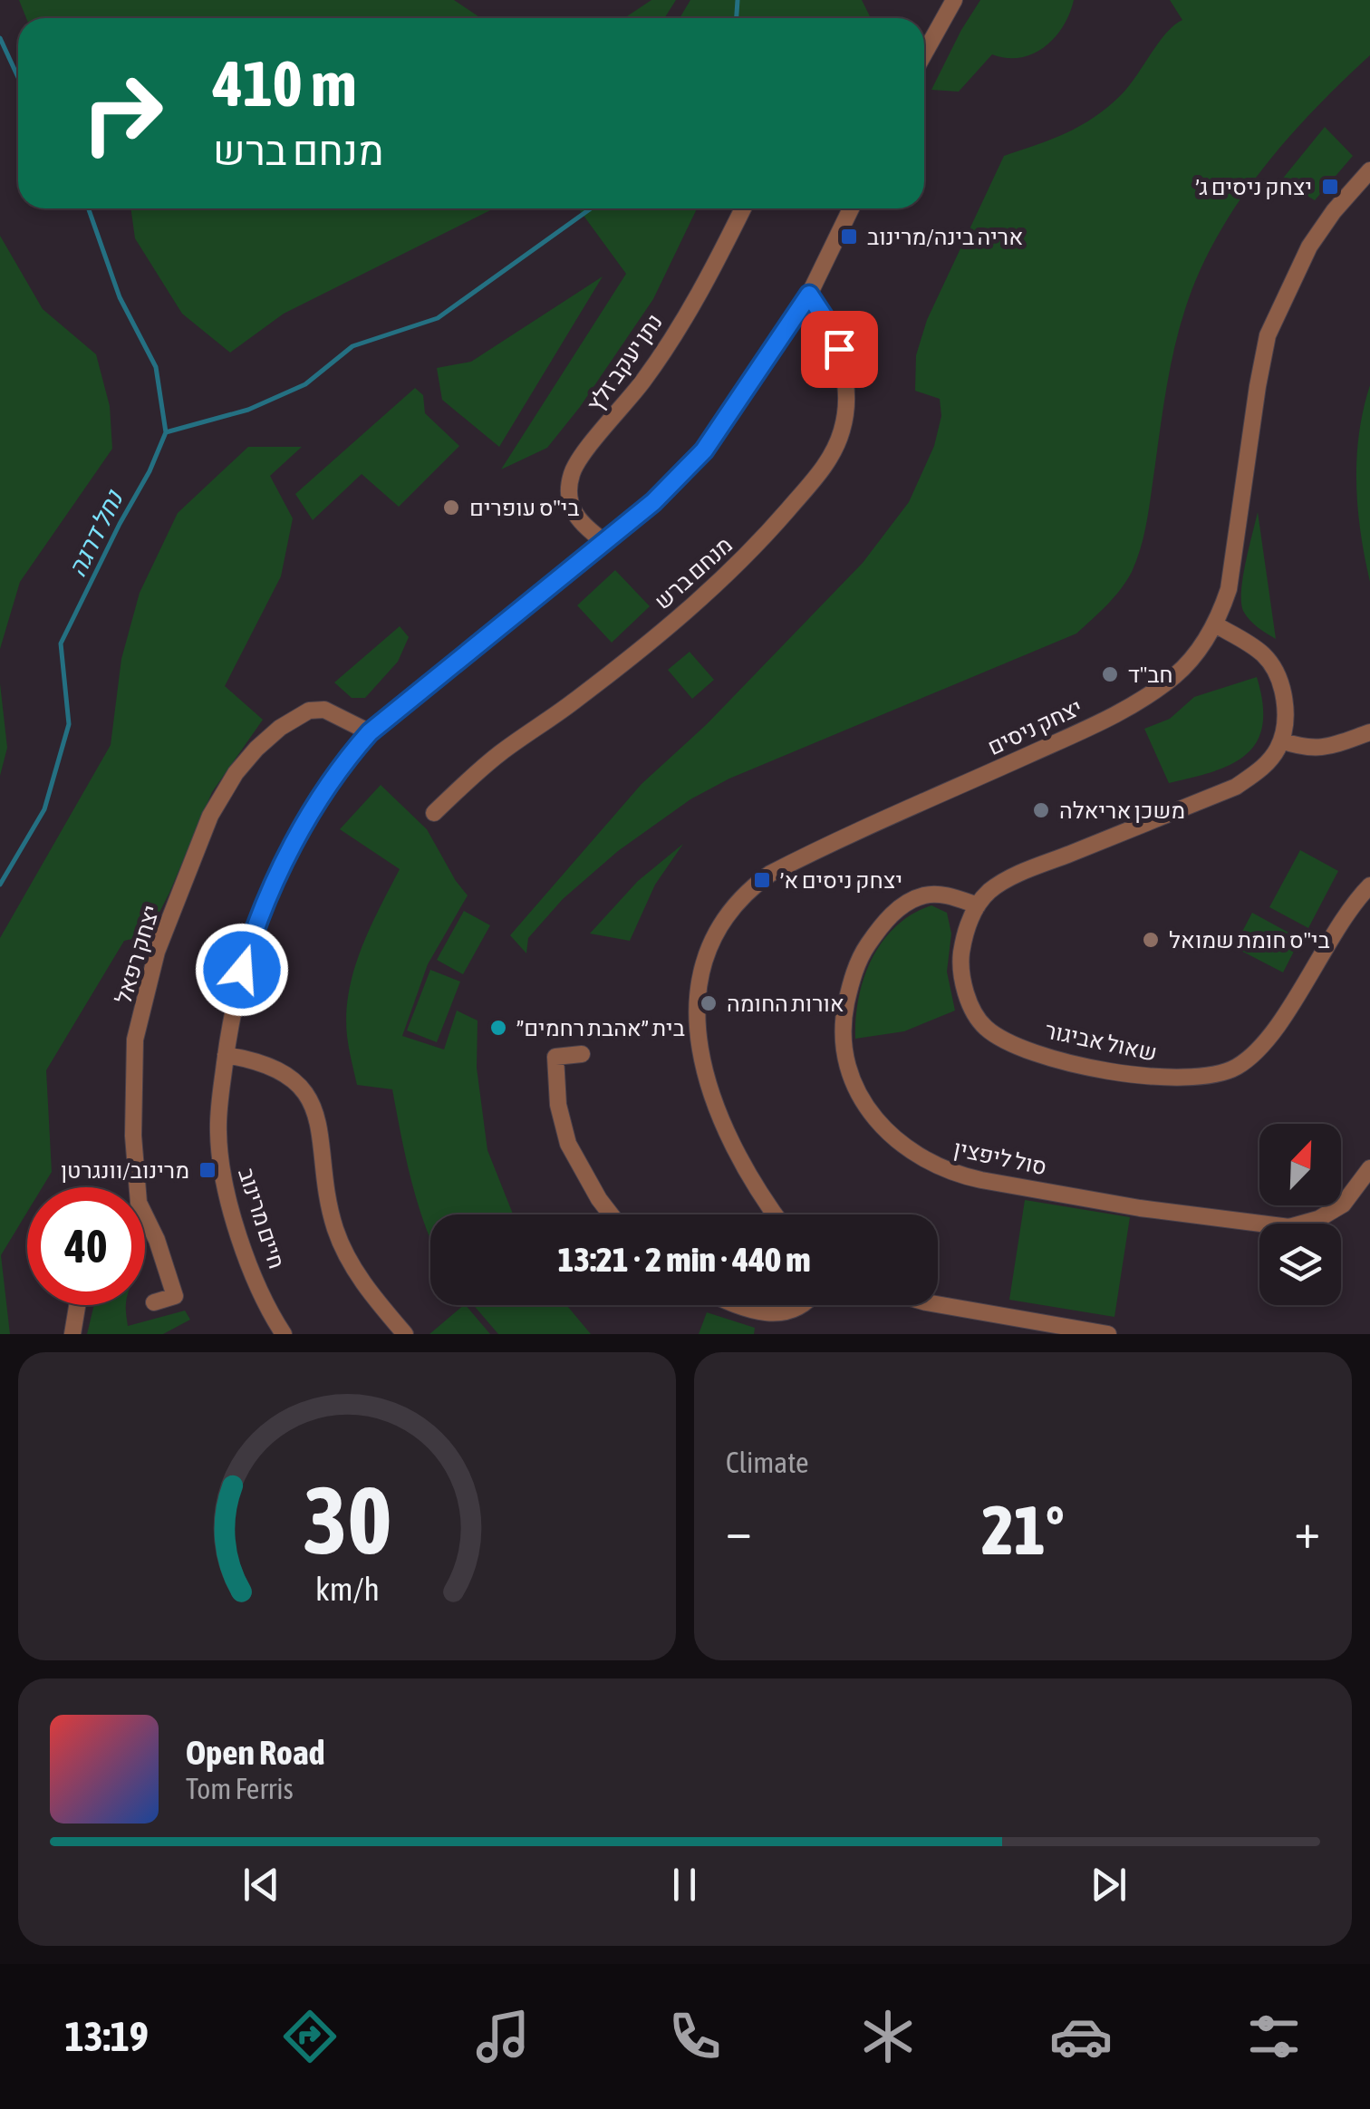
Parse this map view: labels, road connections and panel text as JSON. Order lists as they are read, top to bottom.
{
  "streets": {
    "street": [
      "נתן יעקב זלץ",
      "מנחם ברש",
      "יצחק ניסים",
      "יצחק רפאל",
      "שאול אביגור",
      "סול ליפצין",
      "חיים מרינוב"
    ]
  },
  "crossings": [
    ["נתן יעקב זלץ", "חיים מרינוב"],
    ["מנחם ברש", "חיים מרינוב"],
    ["יצחק רפאל", "חיים מרינוב"],
    ["שאול אביגור", "סול ליפצין"]
  ],
  "water": ["נחל דרגה"],
  "places": {
    "transit": [
      "יצחק ניסים ג׳",
      "אריה בינה/מרינוב",
      "יצחק ניסים א׳",
      "מרינוב/וונגרטן"
    ],
    "other": [
      "בי\"ס עופרים",
      "חב\"ד",
      "משכן אריאלה",
      "בי\"ס חומת שמואל",
      "אורות החומה",
      "בית ״אהבת רחמים״"
    ]
  },
  "north": "top right",
  "page": {
    "turn": ["410 m", "מנחם ברש"],
    "limit": "40",
    "trip": "13:21 · 2 min · 440 m",
    "tile": "Climate",
    "heat": ["−", "21°", "+"],
    "song": ["Open Road", "Tom Ferris"],
    "tabs": "13:19",
    "gauge": ["30", "km/h"]
  }
}
